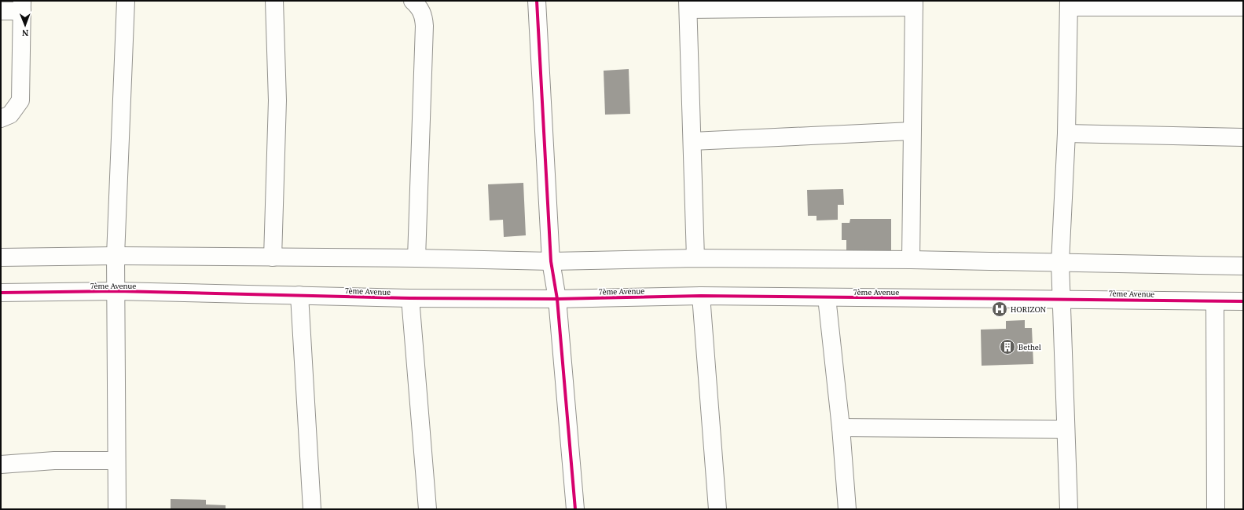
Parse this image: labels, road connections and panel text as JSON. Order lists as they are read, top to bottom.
{
  "streets": {
    "street": ["7ème Avenue"]
  },
  "places": {
    "hospital": ["HORIZON"],
    "building": ["Bethel"]
  },
  "north": "bottom"
}
